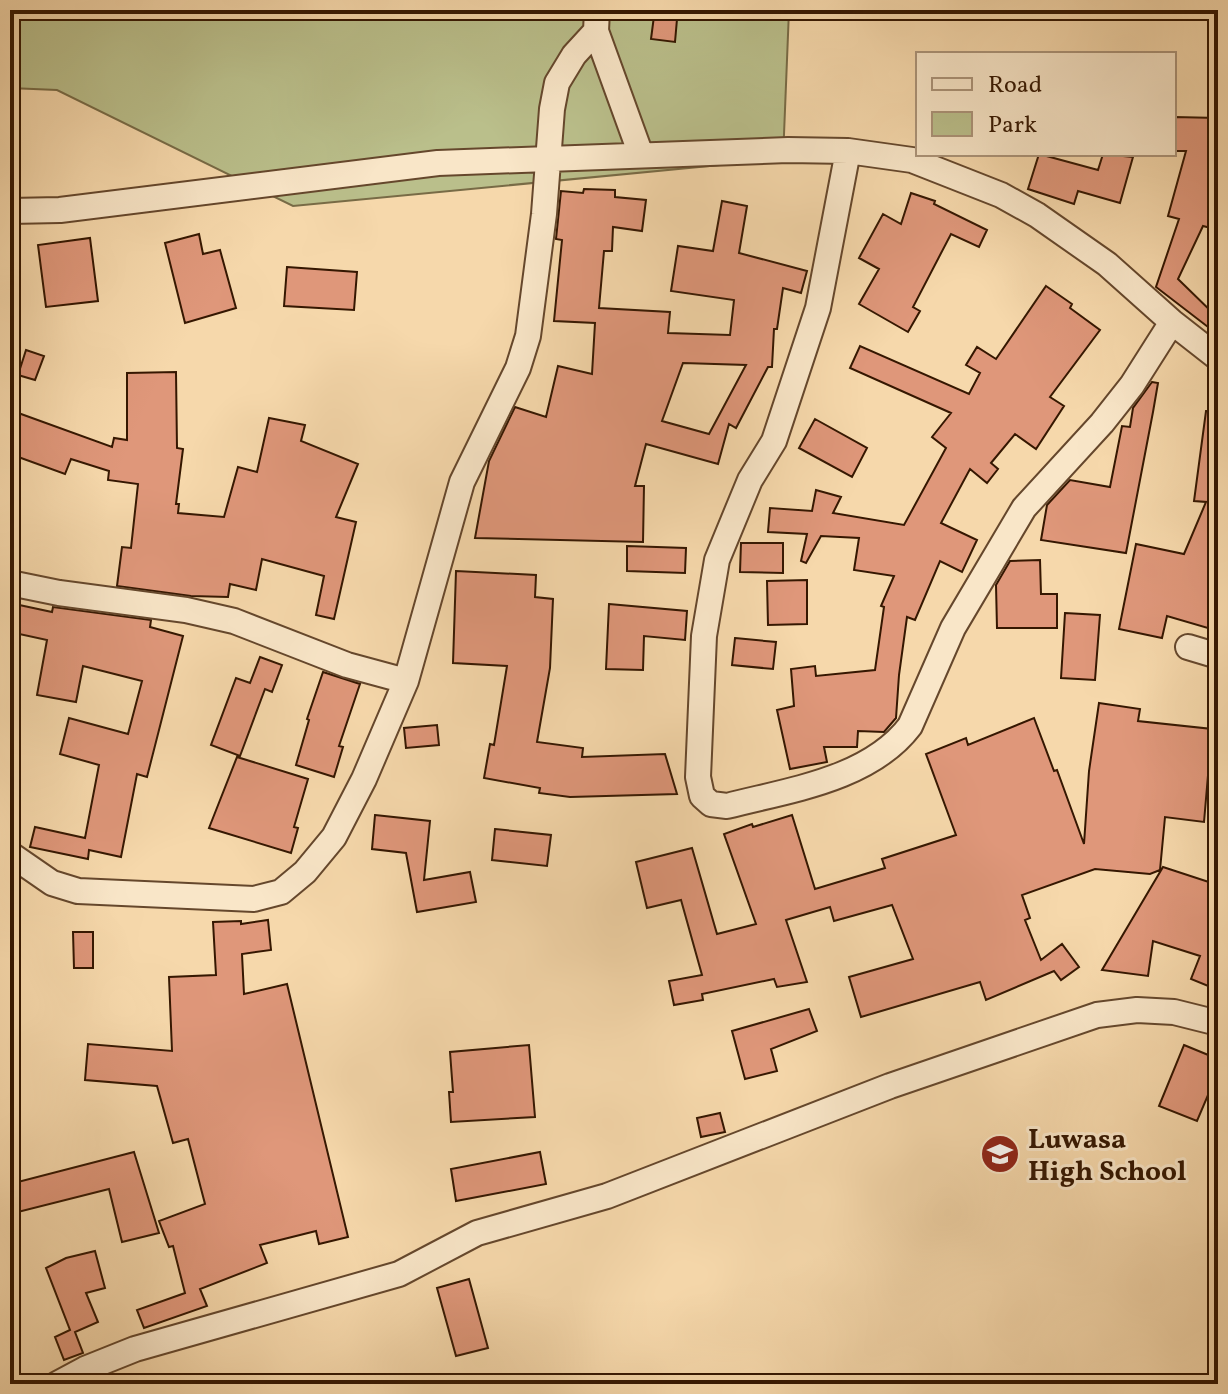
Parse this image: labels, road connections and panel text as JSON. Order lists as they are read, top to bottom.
{
  "places": {
    "school or university": ["Luwasa High School"]
  },
  "legend": ["Road", "Park"]
}
